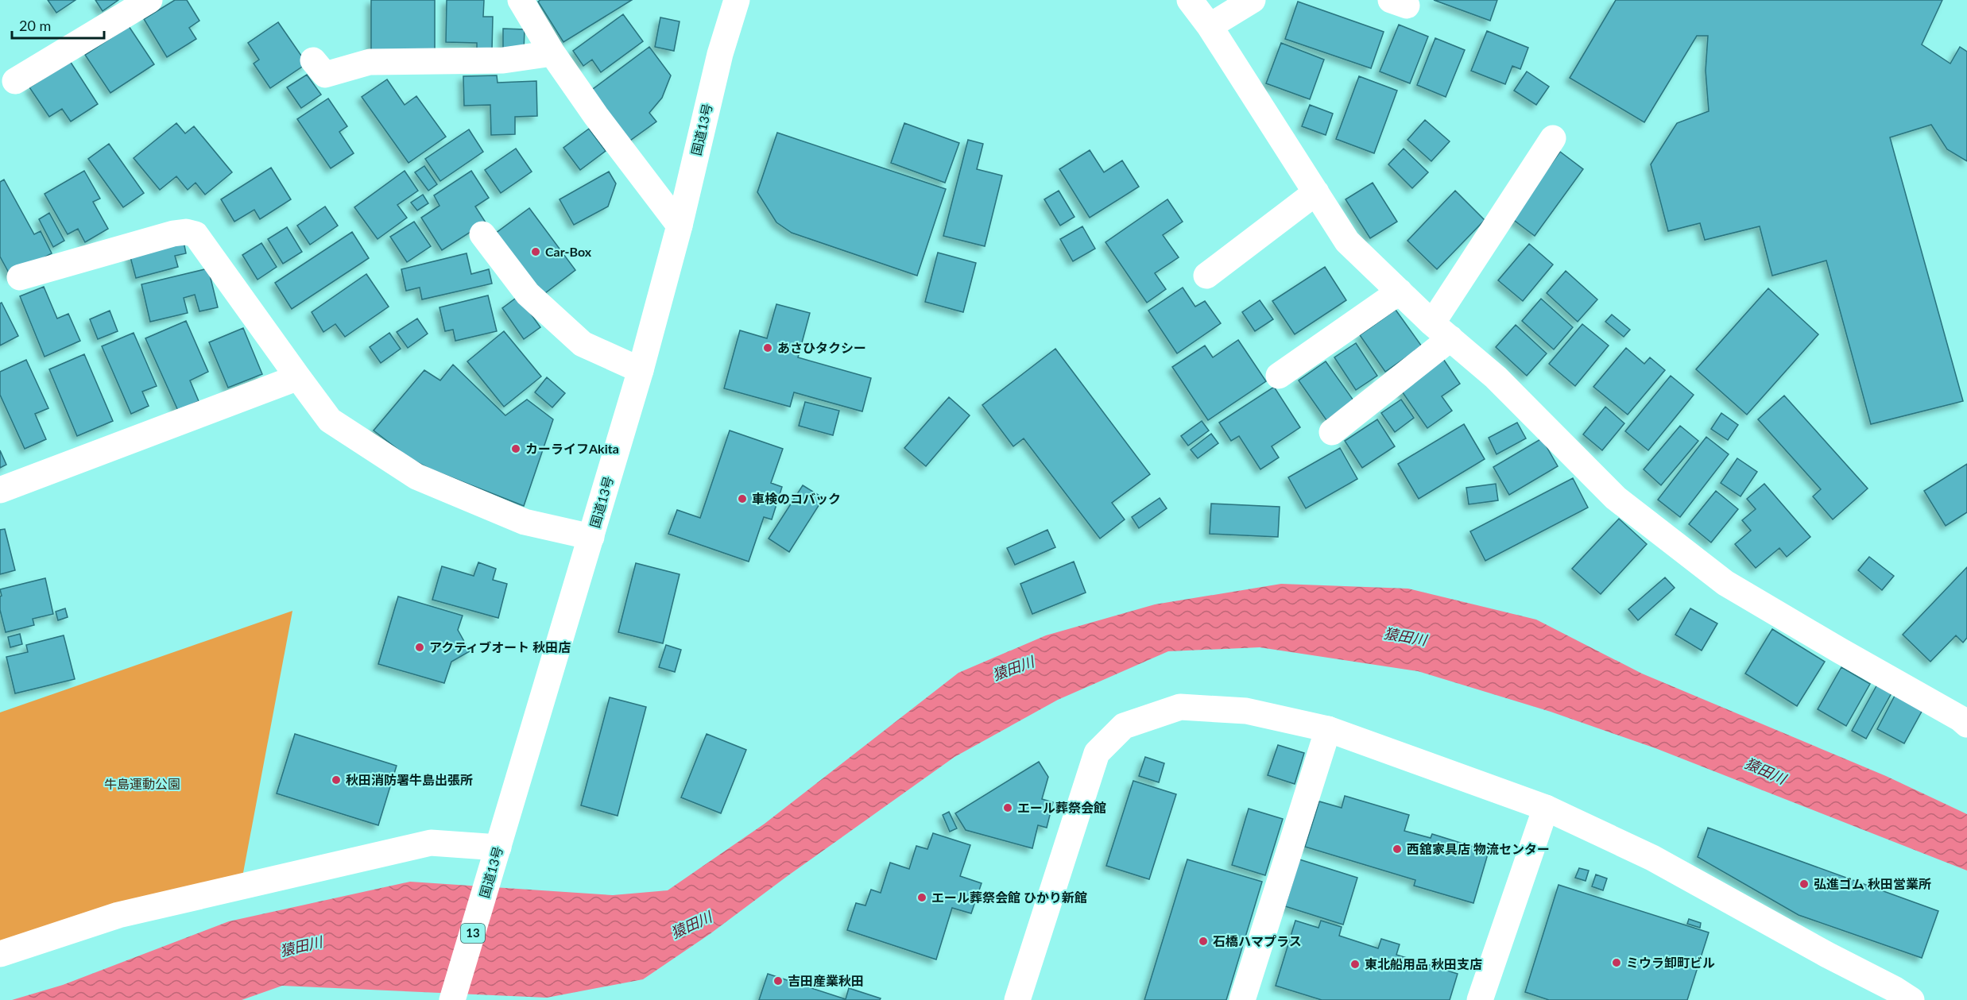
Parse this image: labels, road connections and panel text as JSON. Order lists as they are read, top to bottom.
{
  "streets": {
    "main road": ["国道13号", "13"]
  },
  "water": ["猿田川"],
  "parks": ["牛島運動公園"],
  "places": [
    "Car-Box",
    "あさひタクシー",
    "カーライフAkita",
    "車検のコバック",
    "アクティブオート 秋田店",
    "秋田消防署牛島出張所",
    "エール葬祭会館",
    "西舘家具店 物流センター",
    "弘進ゴム 秋田営業所",
    "エール葬祭会館 ひかり新館",
    "石橋ハマプラス",
    "ミウラ卸町ビル",
    "東北船用品 秋田支店",
    "吉田産業秋田"
  ],
  "scale_bar": "20 m"
}
